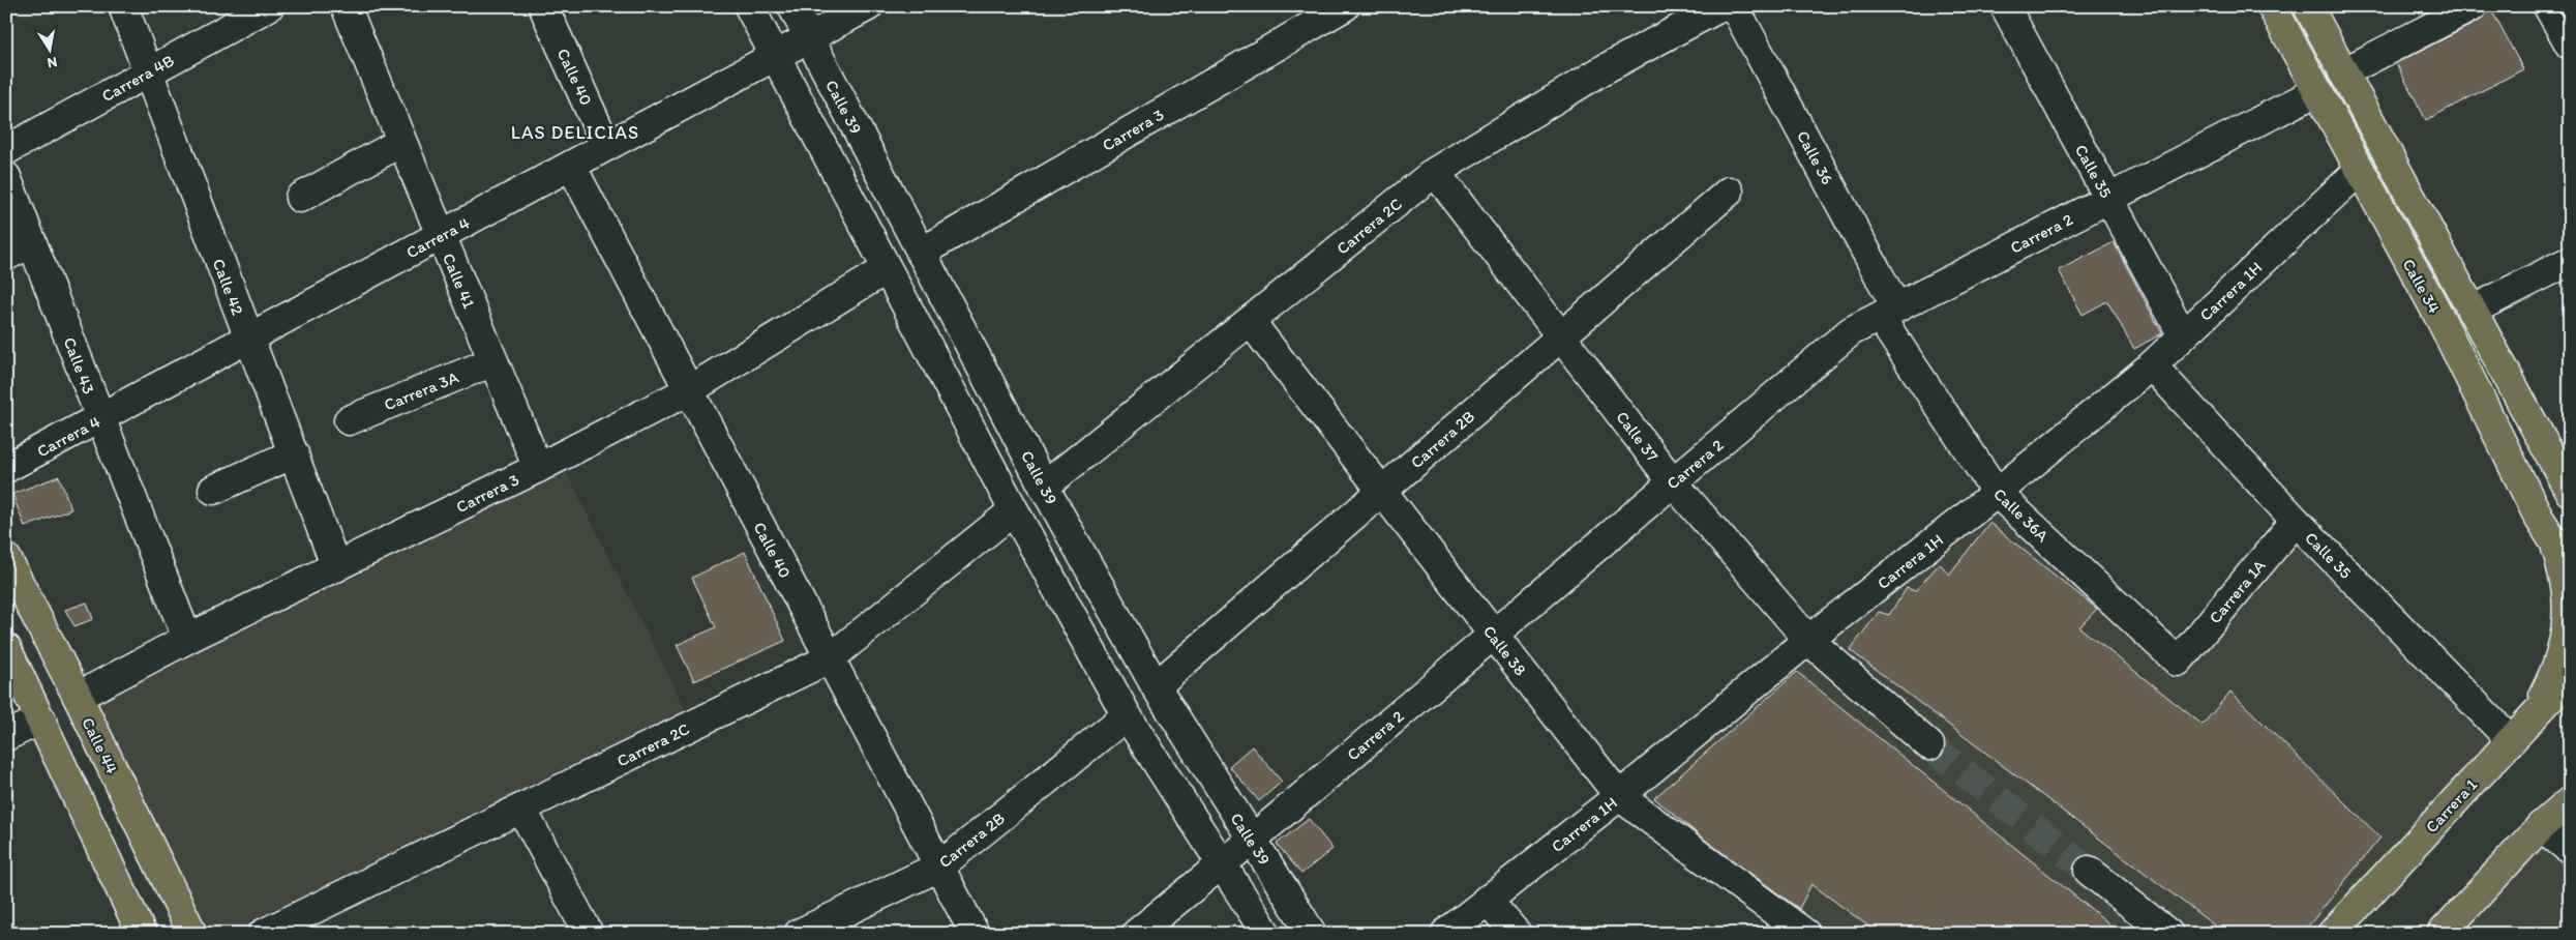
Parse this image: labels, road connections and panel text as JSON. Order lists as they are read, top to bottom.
{
  "streets": {
    "main road": ["Calle 34", "Calle 44", "Carrera 1"],
    "street": [
      "Calle 40",
      "Carrera 4B",
      "Calle 39",
      "Carrera 3",
      "Calle 36",
      "Calle 35",
      "Carrera 2C",
      "Carrera 2",
      "Carrera 4",
      "Calle 41",
      "Calle 42",
      "Carrera 1H",
      "Calle 43",
      "Carrera 3A",
      "Calle 37",
      "Carrera 2B",
      "Calle 36A",
      "Carrera 1A",
      "Calle 38"
    ]
  },
  "crossings": [
    ["Calle 40", "Carrera 3"],
    ["Calle 40", "Carrera 2C"],
    ["Calle 40", "Carrera 4"],
    ["Calle 40", "Carrera 2B"],
    ["Carrera 4B", "Calle 42"],
    ["Calle 39", "Carrera 3"],
    ["Calle 39", "Carrera 2C"],
    ["Calle 39", "Carrera 2"],
    ["Calle 39", "Carrera 4"],
    ["Calle 39", "Carrera 2B"],
    ["Carrera 3", "Calle 41"],
    ["Carrera 3", "Calle 42"],
    ["Carrera 3", "Calle 43"],
    ["Carrera 3", "Calle 44"],
    ["Calle 36", "Carrera 2"],
    ["Calle 36", "Calle 36A"],
    ["Calle 35", "Carrera 2"],
    ["Calle 35", "Carrera 1H"],
    ["Calle 35", "Carrera 1A"],
    ["Calle 35", "Carrera 1"],
    ["Carrera 2C", "Calle 37"],
    ["Carrera 2C", "Calle 38"],
    ["Carrera 2", "Calle 34"],
    ["Carrera 2", "Calle 37"],
    ["Carrera 2", "Calle 36A"],
    ["Carrera 2", "Calle 38"],
    ["Carrera 4", "Calle 41"],
    ["Carrera 4", "Calle 42"],
    ["Carrera 4", "Calle 43"],
    ["Calle 41", "Carrera 3A"],
    ["Calle 34", "Carrera 1H"],
    ["Carrera 1H", "Calle 37"],
    ["Carrera 1H", "Calle 36A"],
    ["Carrera 1H", "Calle 38"],
    ["Calle 37", "Carrera 2B"],
    ["Carrera 2B", "Calle 38"],
    ["Calle 36A", "Carrera 1A"]
  ],
  "districts": ["LAS DELICIAS"],
  "north": "bottom"
}
